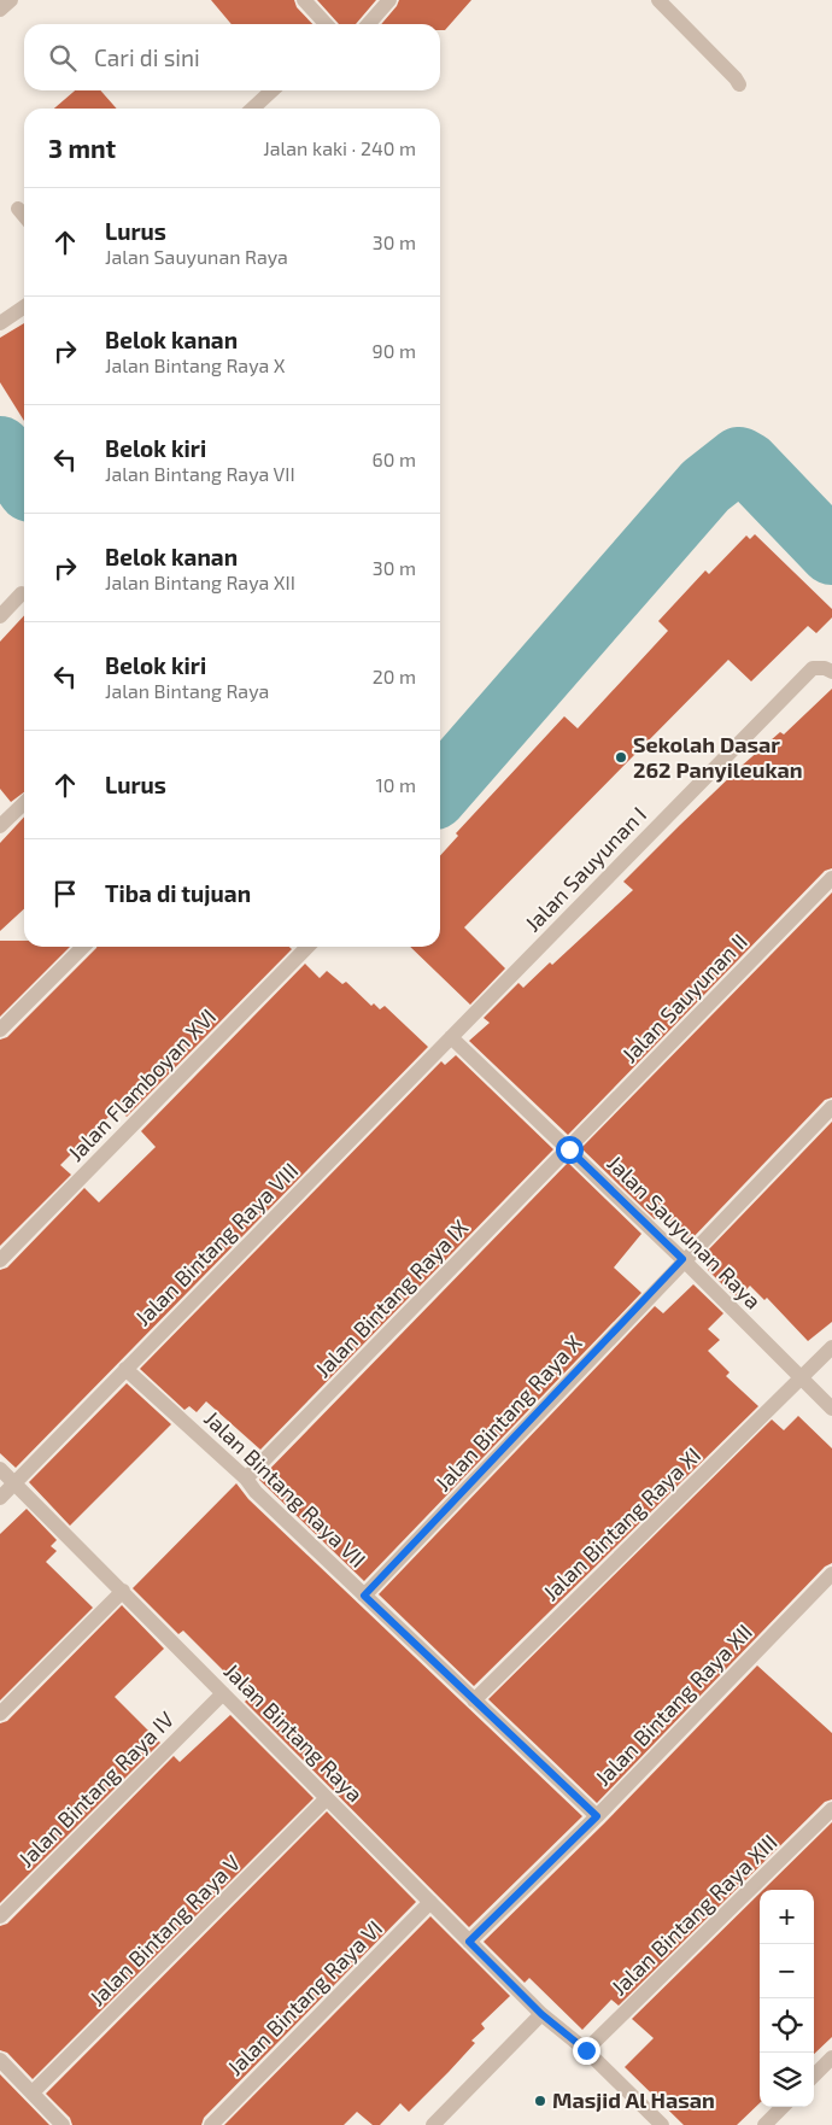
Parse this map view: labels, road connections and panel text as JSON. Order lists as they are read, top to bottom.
{
  "streets": {
    "street": [
      "Jalan Sauyunan I",
      "Jalan Sauyunan II",
      "Jalan Flamboyan XVI",
      "Jalan Sauyunan Raya",
      "Jalan Bintang Raya VIII",
      "Jalan Bintang Raya IX",
      "Jalan Bintang Raya X",
      "Jalan Bintang Raya VII",
      "Jalan Bintang Raya XI",
      "Jalan Bintang Raya XII",
      "Jalan Bintang Raya",
      "Jalan Bintang Raya IV",
      "Jalan Bintang Raya XIII",
      "Jalan Bintang Raya V",
      "Jalan Bintang Raya VI"
    ]
  },
  "crossings": [
    ["Jalan Sauyunan I", "Jalan Sauyunan Raya"],
    ["Jalan Sauyunan I", "Jalan Bintang Raya VIII"],
    ["Jalan Sauyunan II", "Jalan Sauyunan Raya"],
    ["Jalan Sauyunan II", "Jalan Bintang Raya IX"],
    ["Jalan Sauyunan Raya", "Jalan Bintang Raya VIII"],
    ["Jalan Sauyunan Raya", "Jalan Bintang Raya IX"],
    ["Jalan Sauyunan Raya", "Jalan Bintang Raya X"],
    ["Jalan Sauyunan Raya", "Jalan Bintang Raya XI"],
    ["Jalan Bintang Raya VIII", "Jalan Bintang Raya VII"],
    ["Jalan Bintang Raya VIII", "Jalan Bintang Raya"],
    ["Jalan Bintang Raya IX", "Jalan Bintang Raya VII"],
    ["Jalan Bintang Raya X", "Jalan Bintang Raya VII"],
    ["Jalan Bintang Raya VII", "Jalan Bintang Raya XI"],
    ["Jalan Bintang Raya VII", "Jalan Bintang Raya XII"],
    ["Jalan Bintang Raya XII", "Jalan Bintang Raya"],
    ["Jalan Bintang Raya", "Jalan Bintang Raya IV"],
    ["Jalan Bintang Raya", "Jalan Bintang Raya XIII"],
    ["Jalan Bintang Raya", "Jalan Bintang Raya V"],
    ["Jalan Bintang Raya", "Jalan Bintang Raya VI"]
  ],
  "places": ["Sekolah Dasar 262 Panyileukan", "Masjid Al Hasan"],
  "page": {
    "search": "Cari di sini",
    "heading": ["3 mnt", "Jalan kaki · 240 m"],
    "list": [
      ["Lurus", "Jalan Sauyunan Raya", "30 m"],
      ["Belok kanan", "Jalan Bintang Raya X", "90 m"],
      ["Belok kiri", "Jalan Bintang Raya VII", "60 m"],
      ["Belok kanan", "Jalan Bintang Raya XII", "30 m"],
      ["Belok kiri", "Jalan Bintang Raya", "20 m"],
      ["Lurus", "10 m"],
      "Tiba di tujuan"
    ],
    "map_buttons": ["+", "−"]
  }
}
